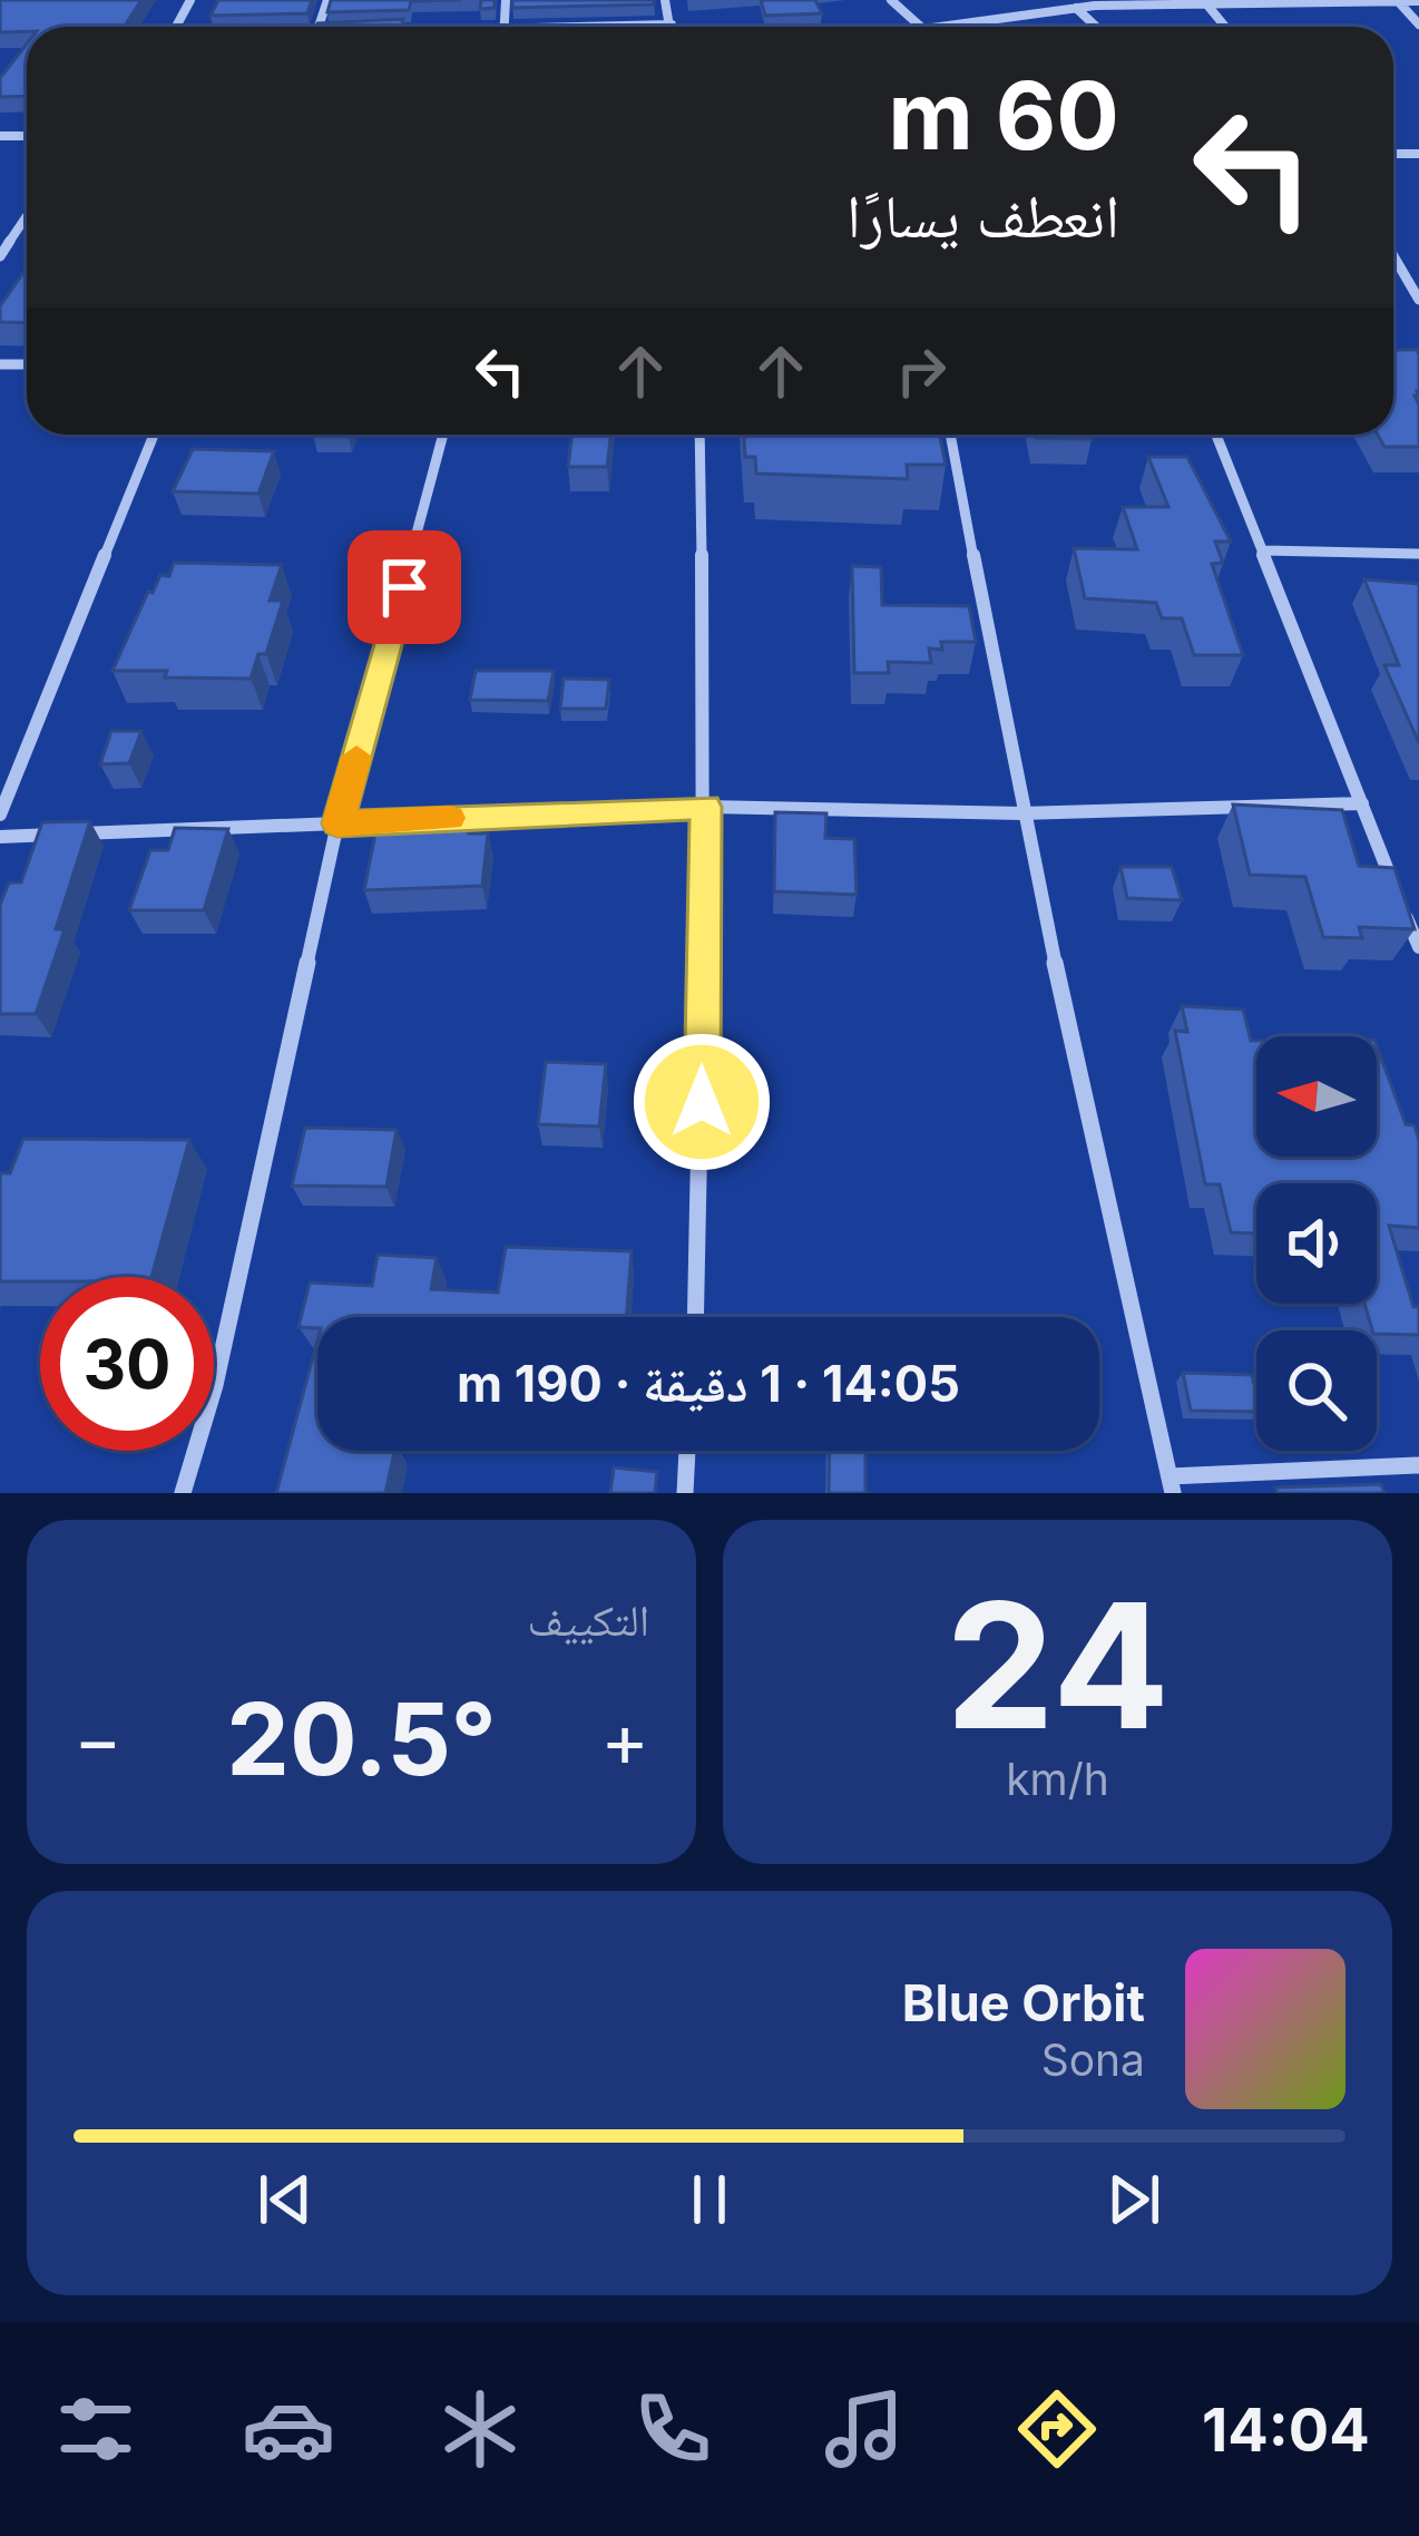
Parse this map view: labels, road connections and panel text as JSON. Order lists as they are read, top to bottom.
{
  "north": "left",
  "page": {
    "turn": ["60 m", "انعطف يسارًا"],
    "limit": "30",
    "trip": "14:05 · 1 دقيقة · 190 m",
    "tile": [
      ["24", "km/h"],
      "التكييف"
    ],
    "heat": ["−", "20.5°", "+"],
    "song": ["Blue Orbit", "Sona"],
    "tabs": "14:04"
  }
}
